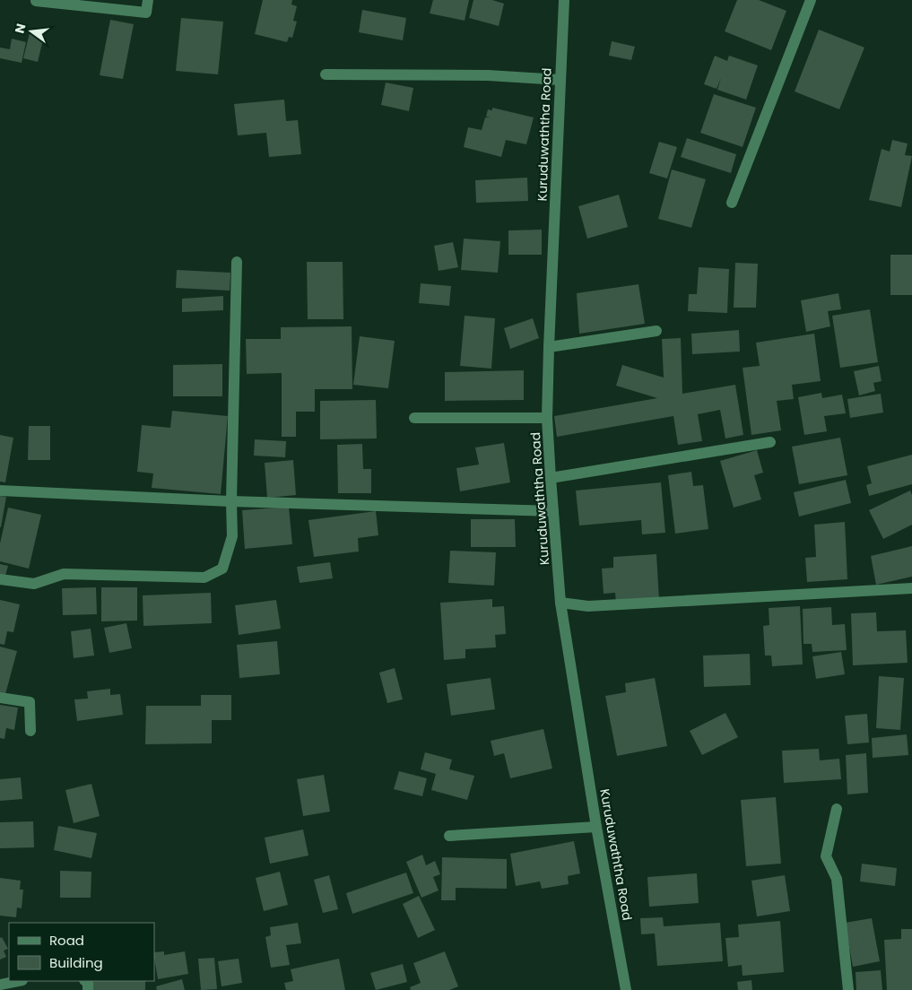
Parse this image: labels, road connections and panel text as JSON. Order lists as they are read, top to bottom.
{
  "streets": {
    "street": ["Kuruduwaththa Road"]
  },
  "legend": ["Road", "Building"],
  "north": "left"
}
